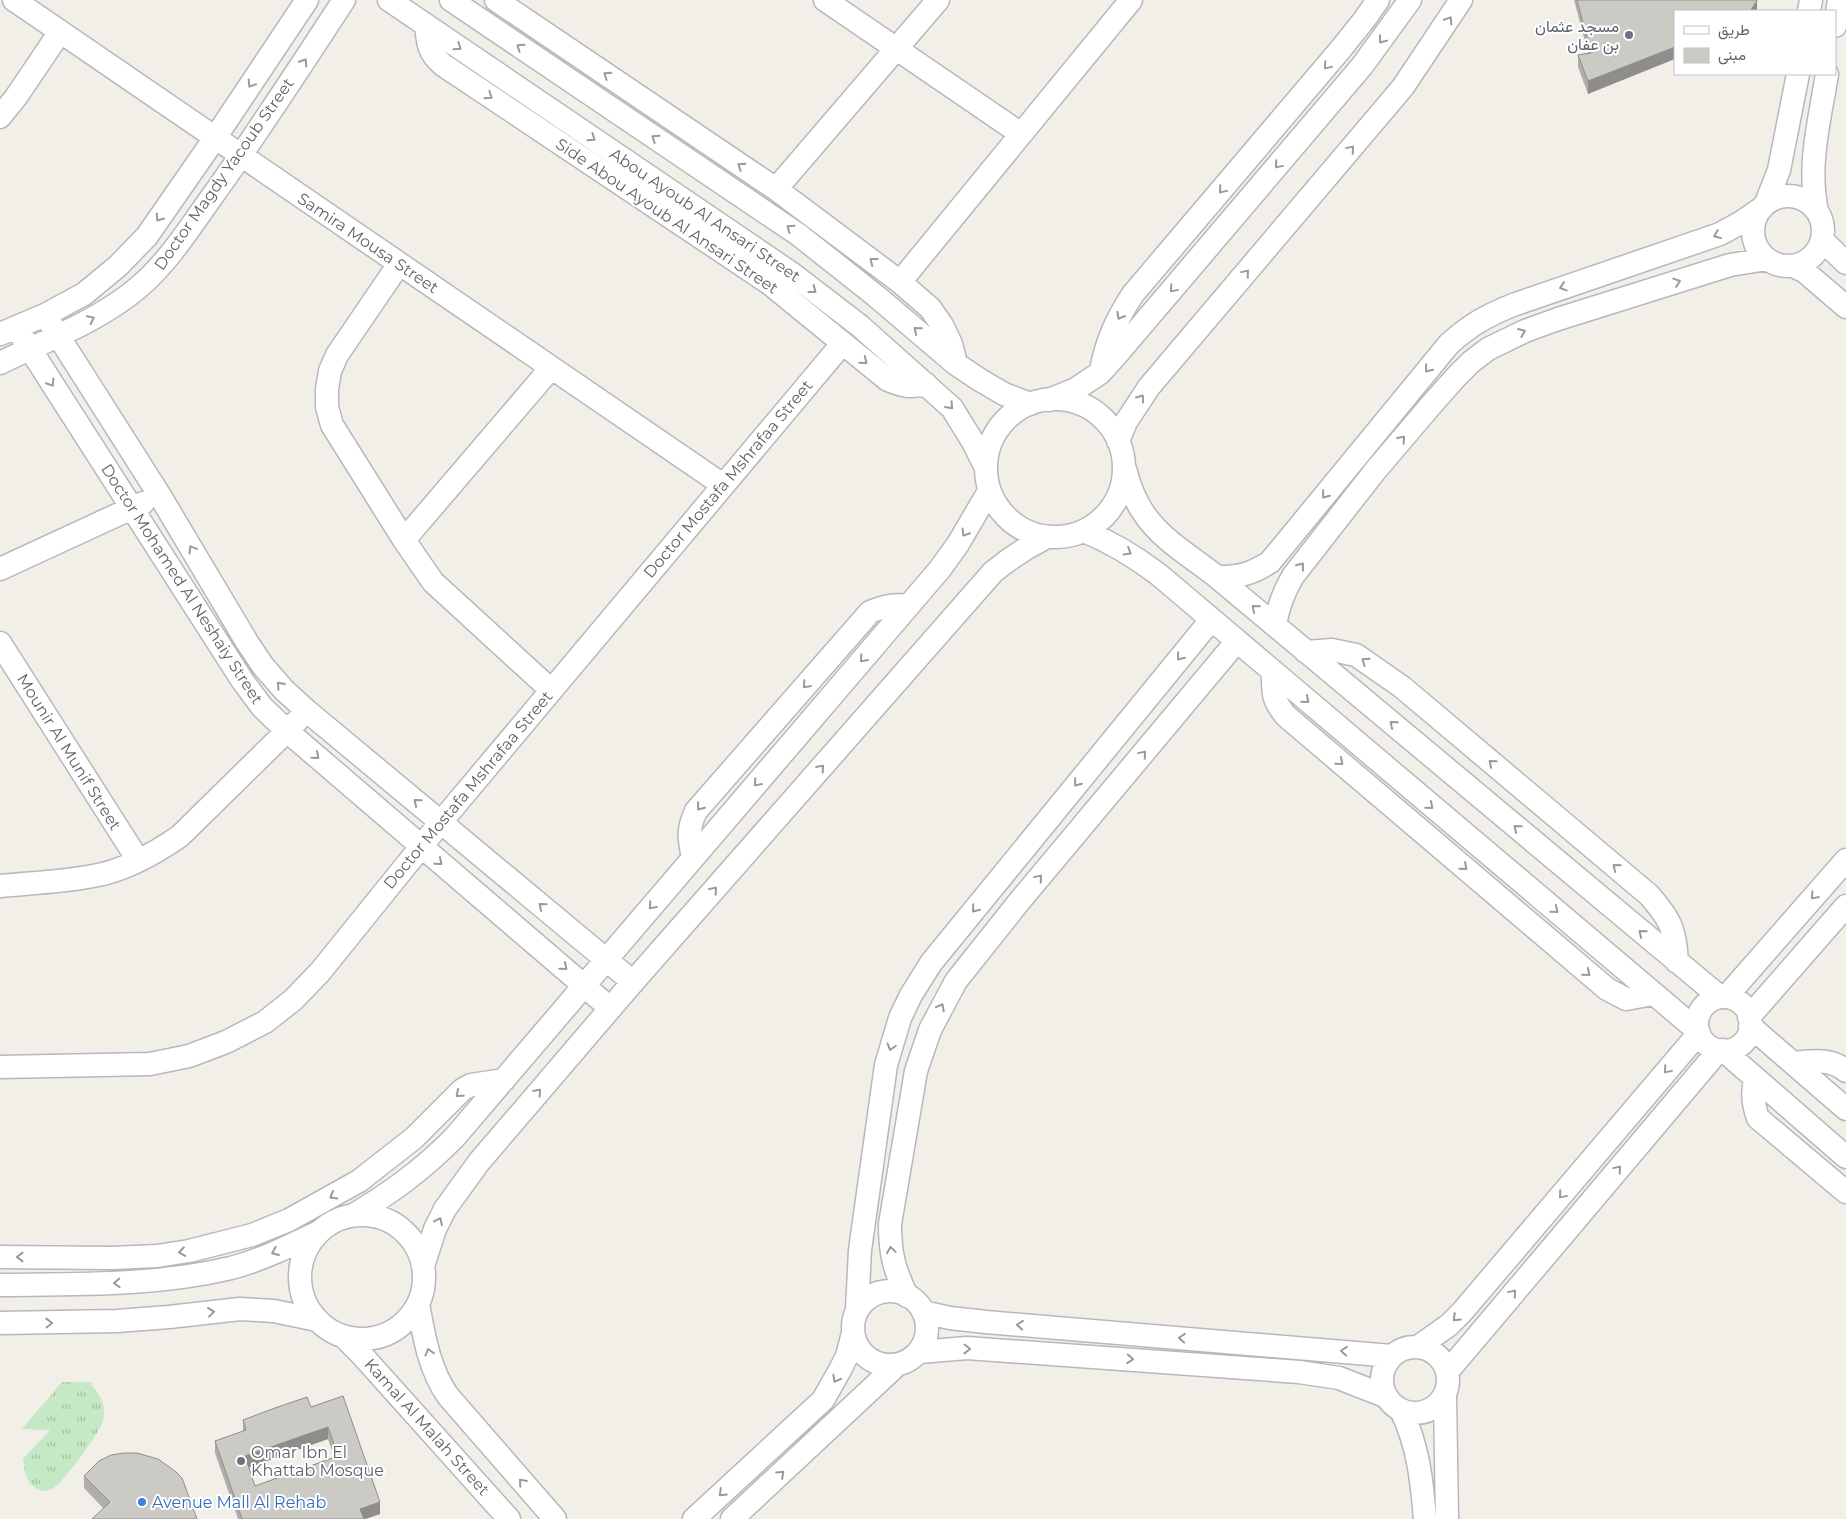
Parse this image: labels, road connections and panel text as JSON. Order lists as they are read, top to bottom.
{
  "streets": {
    "street": [
      "Doctor Magdy Yacoub Street",
      "Abou Ayoub Al Ansari Street",
      "Side Abou Ayoub Al Ansari Street",
      "Samira Mousa Street",
      "Doctor Mostafa Mshrafaa Street",
      "Doctor Mohamed Al Neshaiy Street",
      "Mounir Al Munif Street",
      "Kamal Al Malah Street"
    ]
  },
  "crossings": [
    ["Doctor Magdy Yacoub Street", "Samira Mousa Street"],
    ["Doctor Magdy Yacoub Street", "Doctor Mohamed Al Neshaiy Street"],
    ["Abou Ayoub Al Ansari Street", "Side Abou Ayoub Al Ansari Street"],
    ["Side Abou Ayoub Al Ansari Street", "Doctor Mostafa Mshrafaa Street"],
    ["Samira Mousa Street", "Doctor Mostafa Mshrafaa Street"],
    ["Doctor Mostafa Mshrafaa Street", "Doctor Mohamed Al Neshaiy Street"]
  ],
  "places": ["مسجد عثمان بن عفان", "Omar Ibn El Khattab Mosque", "Avenue Mall Al Rehab"],
  "legend": ["طريق", "مبنى"]
}
